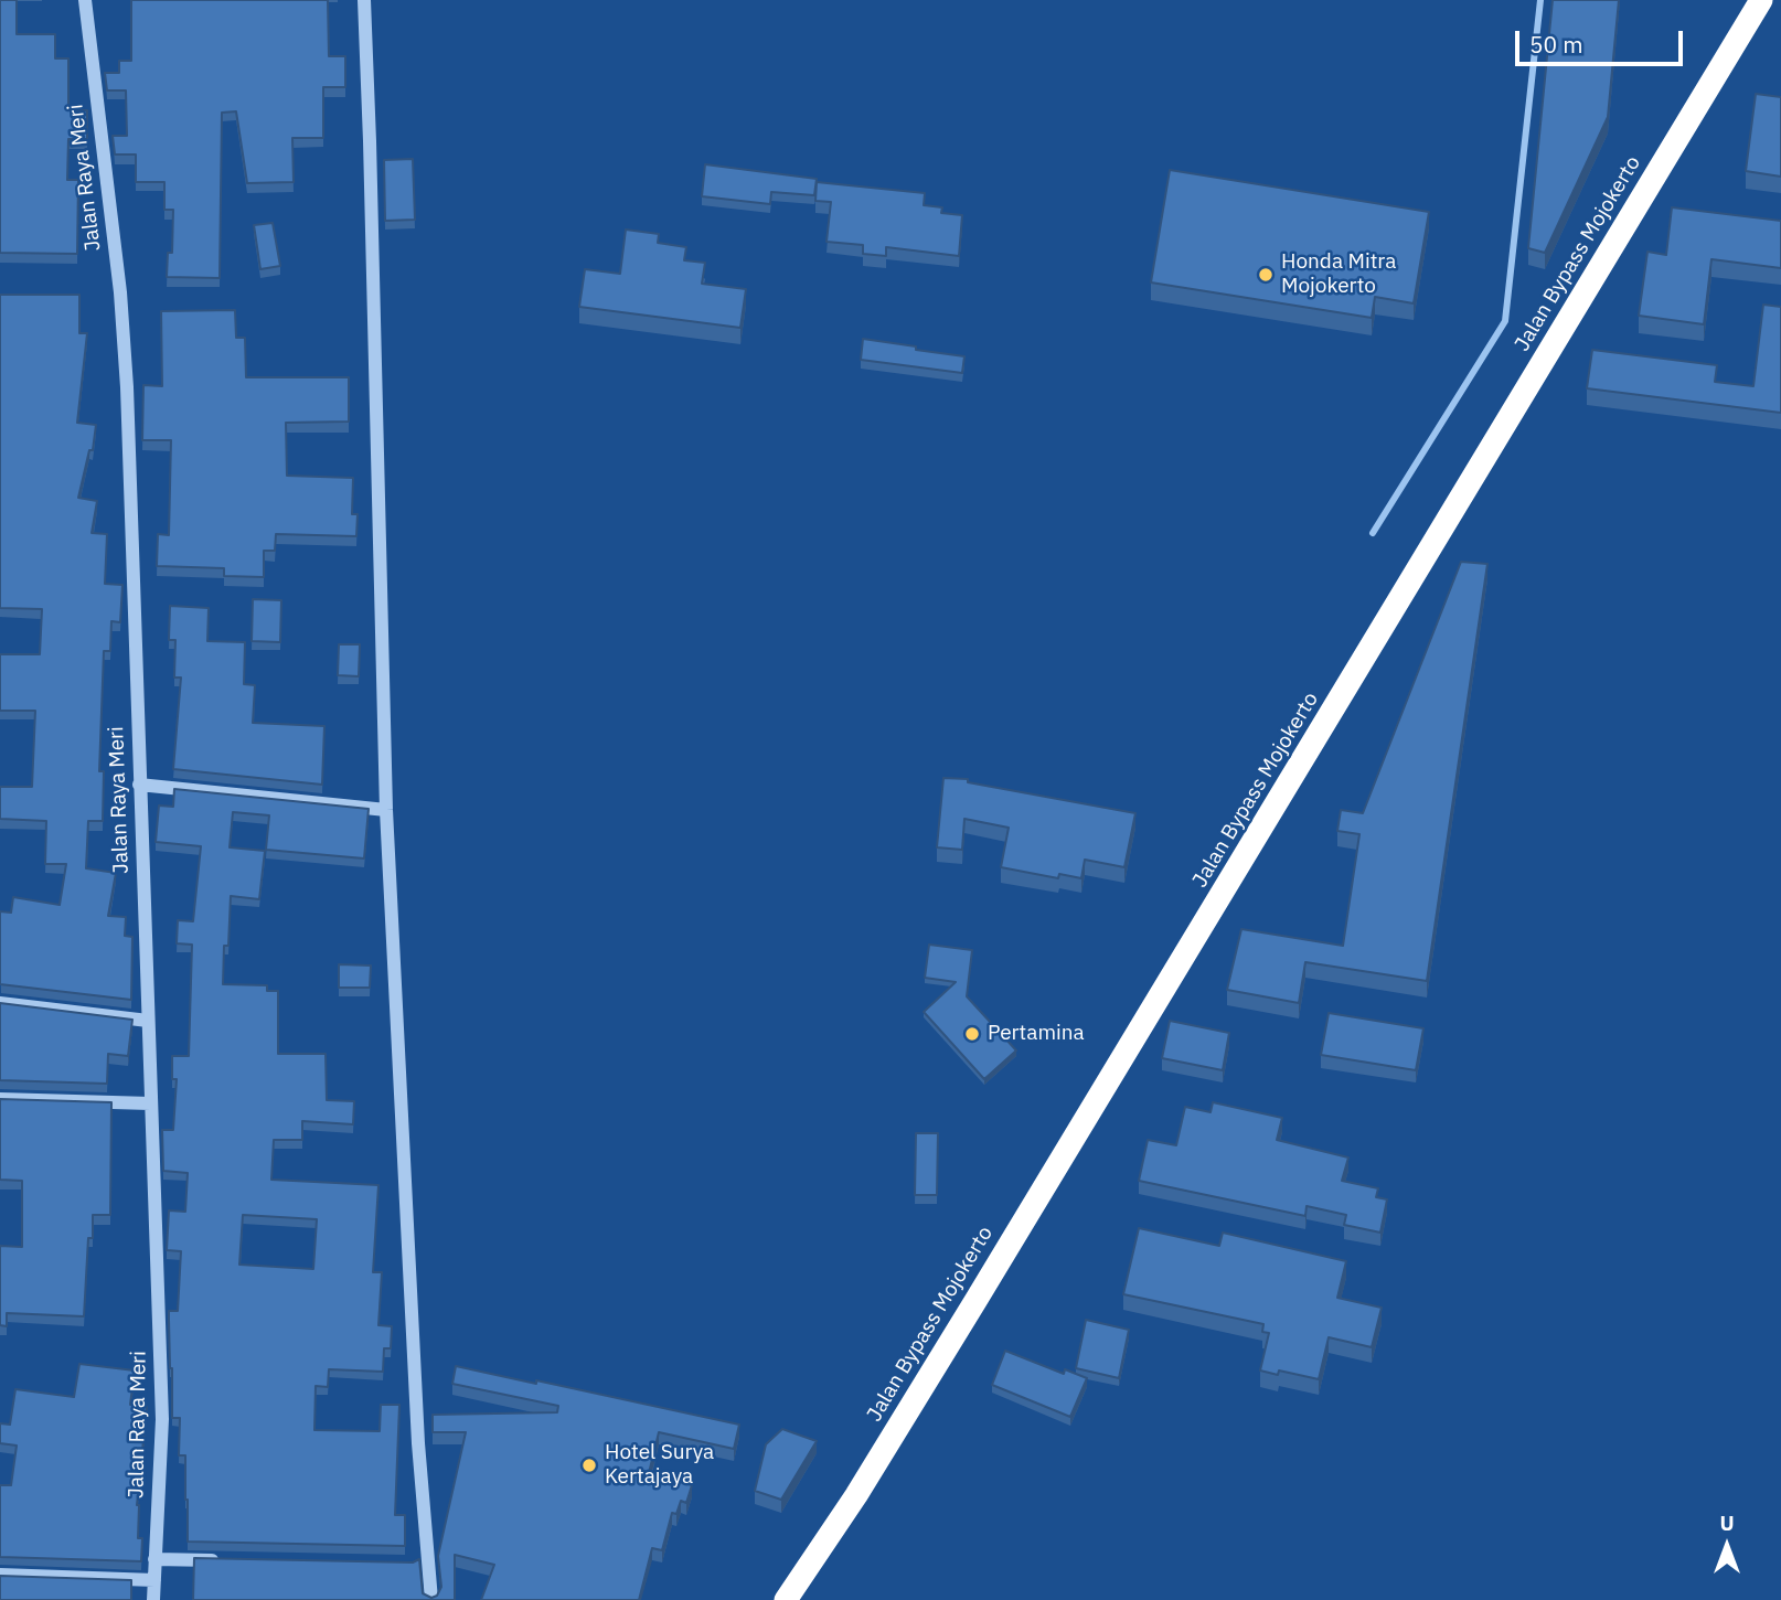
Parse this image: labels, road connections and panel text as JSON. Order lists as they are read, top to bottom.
{
  "streets": {
    "highway": ["Jalan Bypass Mojokerto"],
    "street": ["Jalan Raya Meri"]
  },
  "places": ["Honda Mitra Mojokerto", "Pertamina", "Hotel Surya Kertajaya"],
  "scale_bar": "50 m",
  "north": "top"
}
